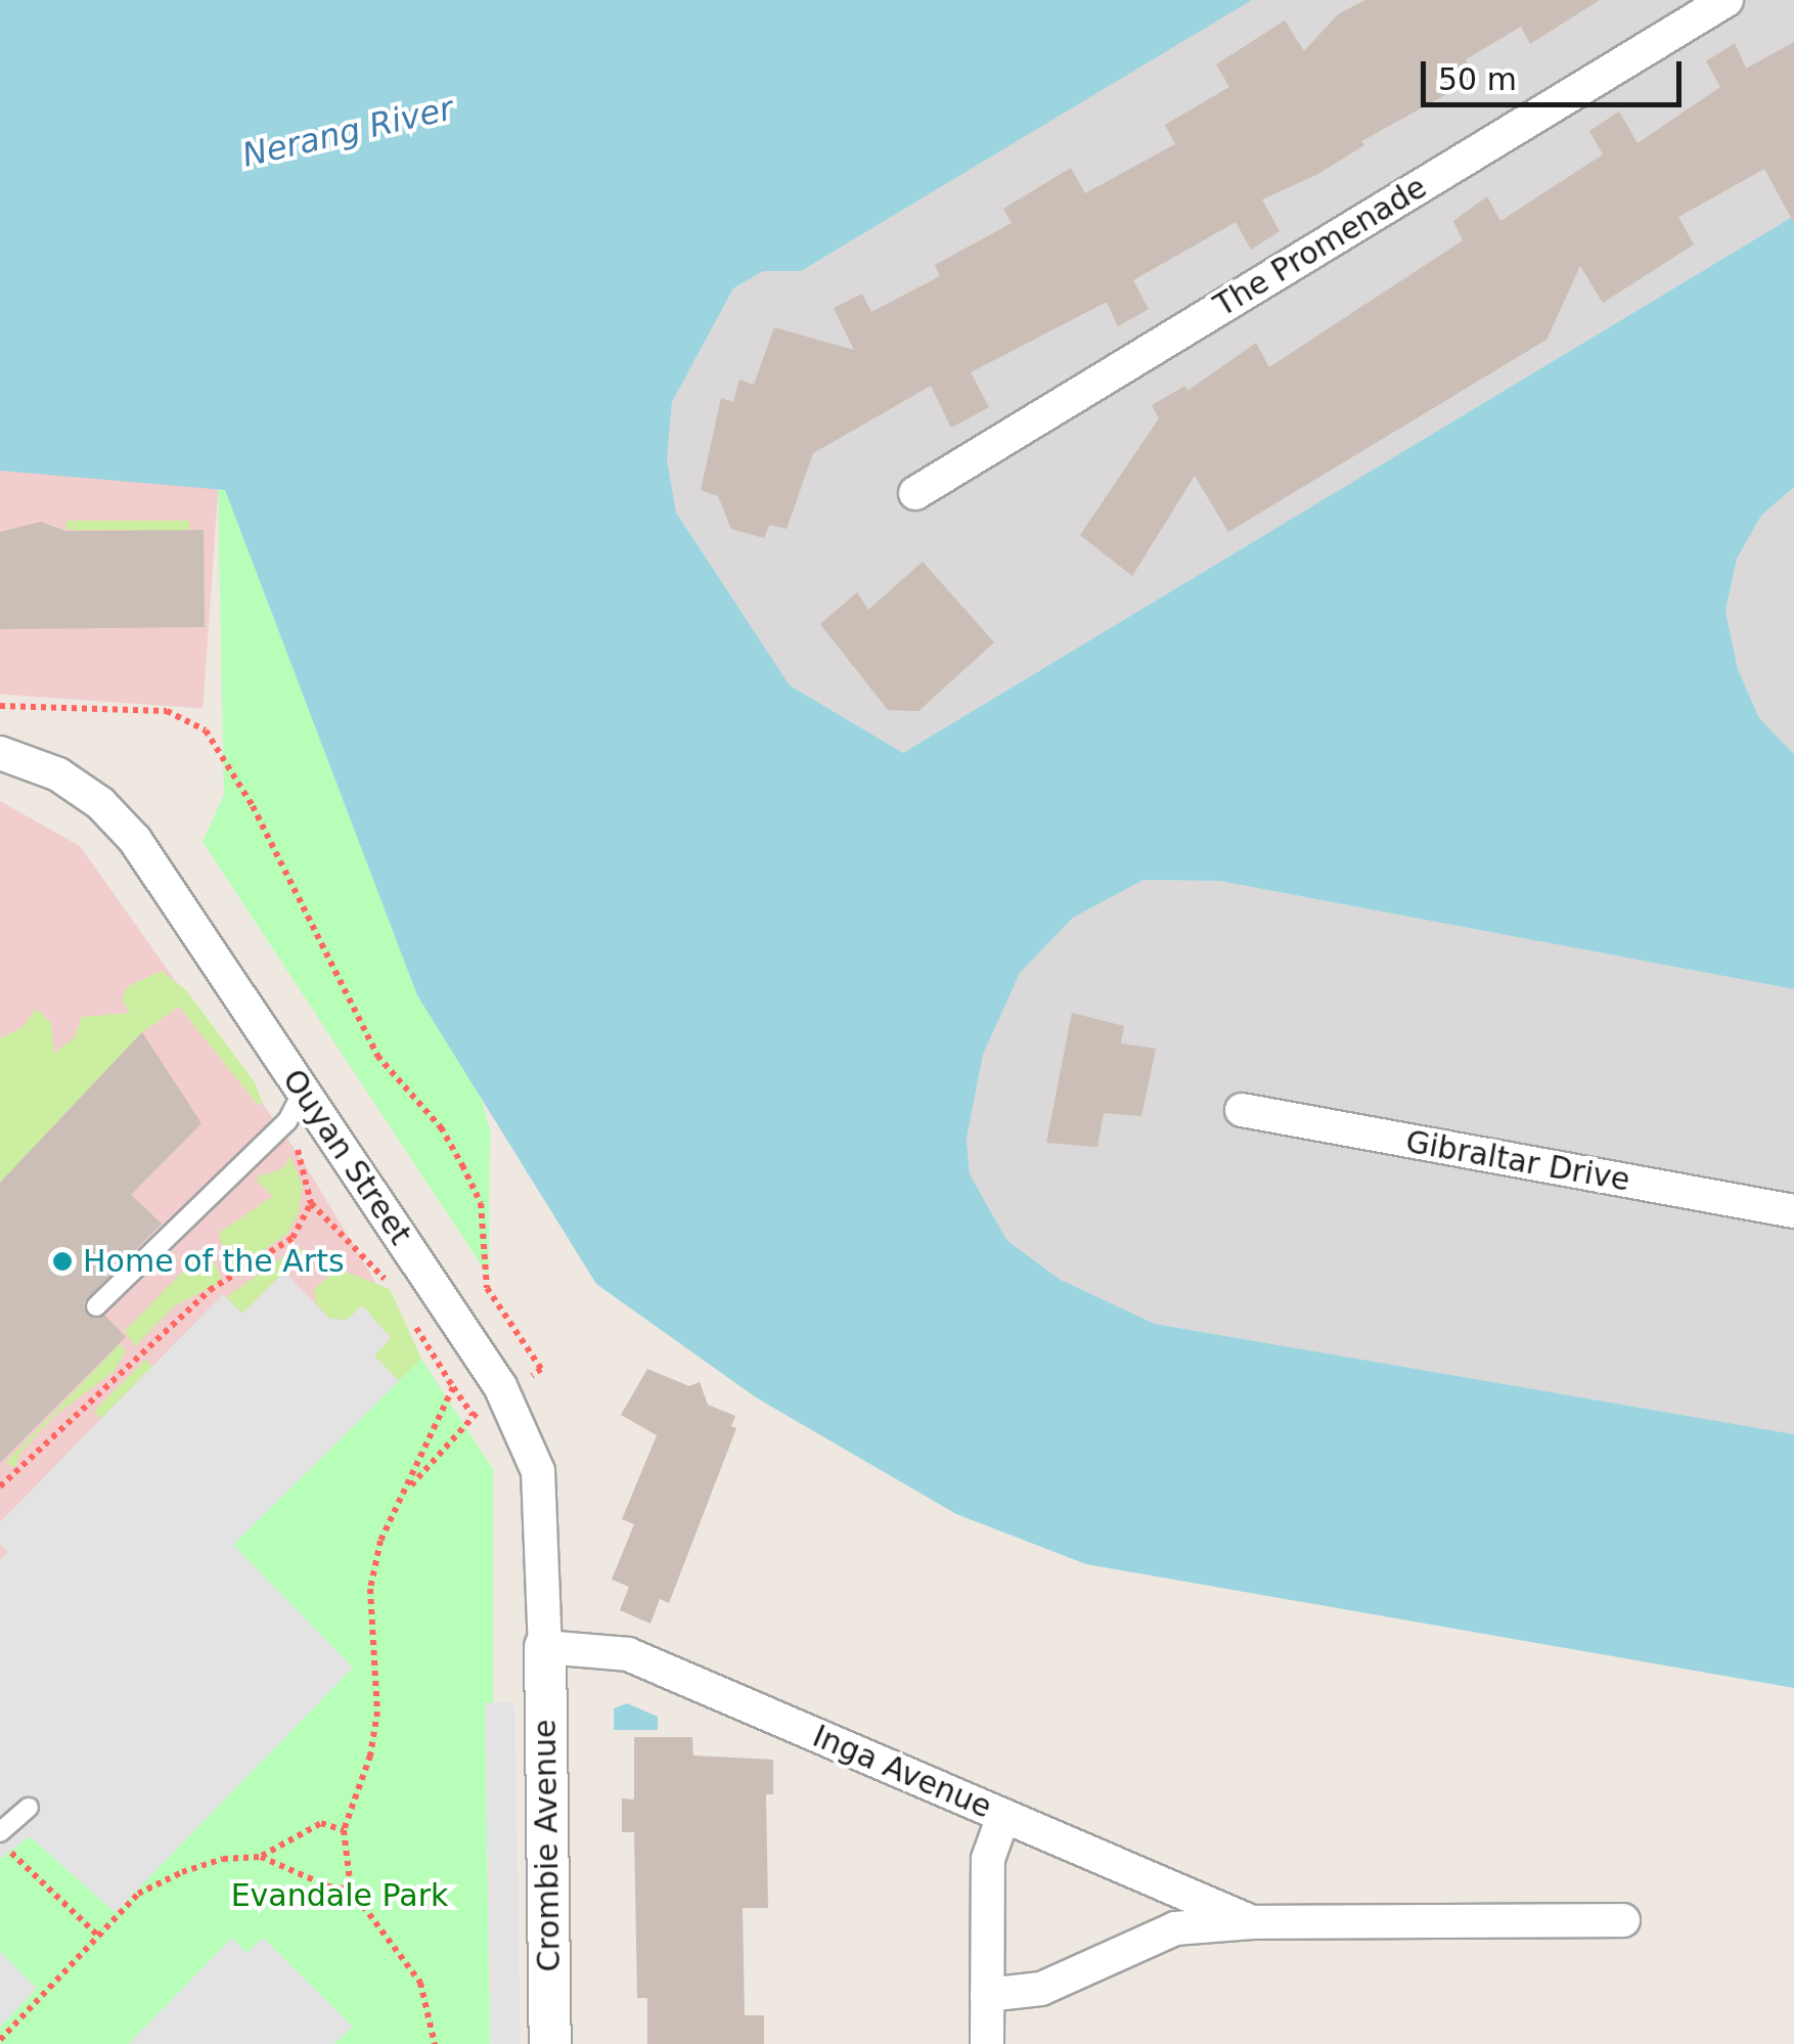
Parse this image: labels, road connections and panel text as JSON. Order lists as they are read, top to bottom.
{
  "streets": {
    "street": [
      "The Promenade",
      "Ouyan Street",
      "Gibraltar Drive",
      "Inga Avenue",
      "Crombie Avenue"
    ]
  },
  "crossings": [
    ["Ouyan Street", "Inga Avenue"],
    ["Ouyan Street", "Crombie Avenue"],
    ["Inga Avenue", "Crombie Avenue"]
  ],
  "water": ["Nerang River"],
  "parks": ["Evandale Park"],
  "places": ["Home of the Arts"],
  "scale_bar": "50 m"
}
